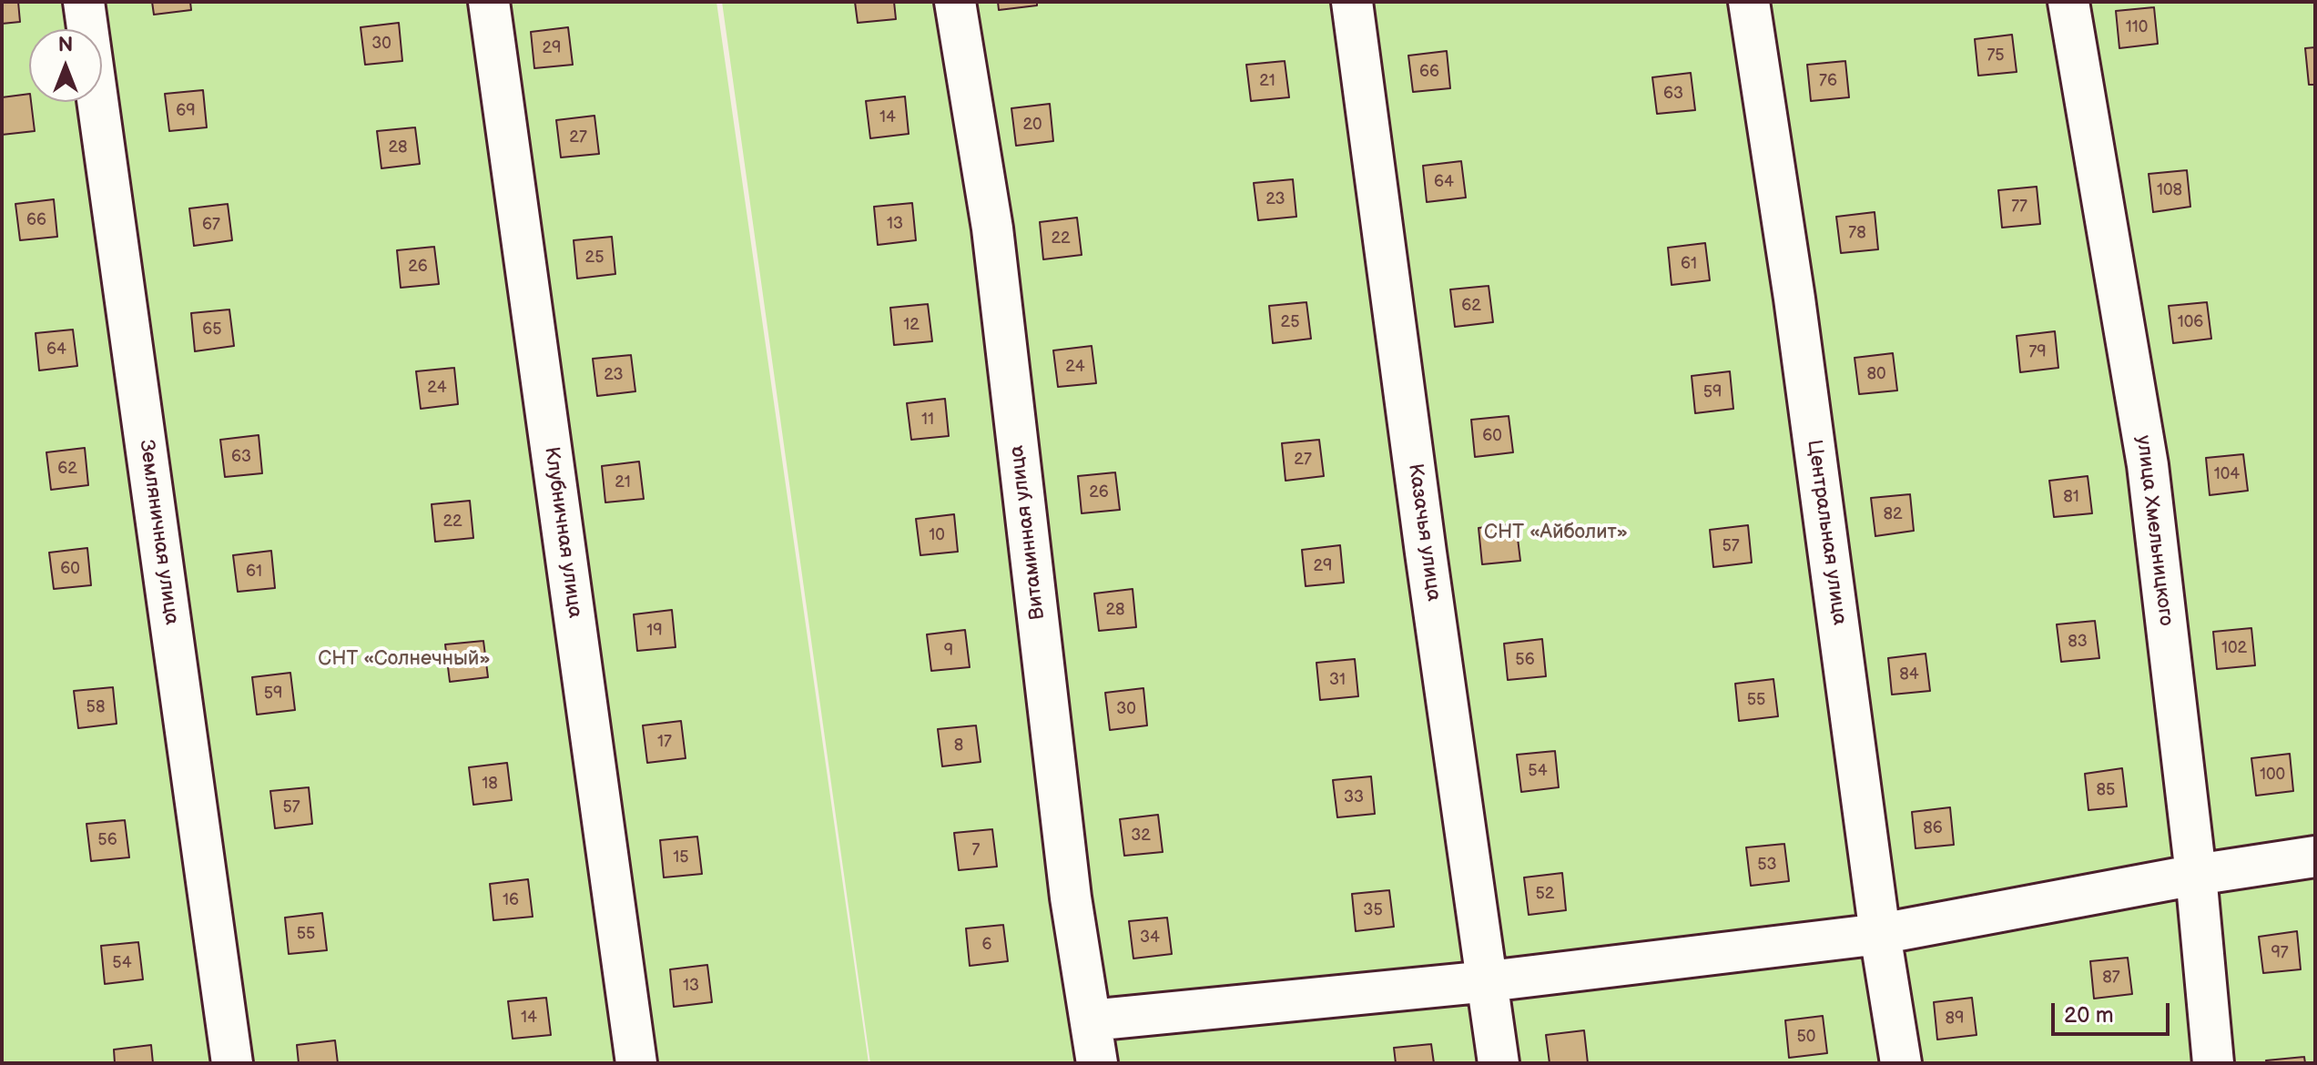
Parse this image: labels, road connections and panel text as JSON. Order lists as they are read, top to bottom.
{
  "streets": {
    "street": [
      "улица Хмельницкого",
      "Земляничная улица",
      "Клубничная улица",
      "Витаминная улица",
      "Казачья улица",
      "Центральная улица"
    ]
  },
  "parks": ["СНТ «Айболит»", "СНТ «Солнечный»"],
  "house_numbers": [
    "110",
    "30",
    "29",
    "75",
    "66",
    "21",
    "76",
    "63",
    "69",
    "14",
    "20",
    "27",
    "28",
    "64",
    "108",
    "23",
    "77",
    "66",
    "13",
    "67",
    "78",
    "22",
    "25",
    "61",
    "26",
    "62",
    "25",
    "106",
    "12",
    "65",
    "64",
    "79",
    "24",
    "80",
    "23",
    "24",
    "59",
    "11",
    "60",
    "63",
    "27",
    "62",
    "104",
    "21",
    "26",
    "81",
    "82",
    "22",
    "10",
    "57",
    "29",
    "60",
    "61",
    "28",
    "19",
    "83",
    "102",
    "9",
    "56",
    "84",
    "31",
    "59",
    "55",
    "58",
    "30",
    "17",
    "8",
    "54",
    "100",
    "18",
    "85",
    "33",
    "57",
    "86",
    "32",
    "56",
    "7",
    "15",
    "53",
    "52",
    "16",
    "35",
    "55",
    "34",
    "6",
    "97",
    "54",
    "87",
    "13",
    "14",
    "89",
    "50"
  ],
  "scale_bar": "20 m",
  "north": "top"
}
